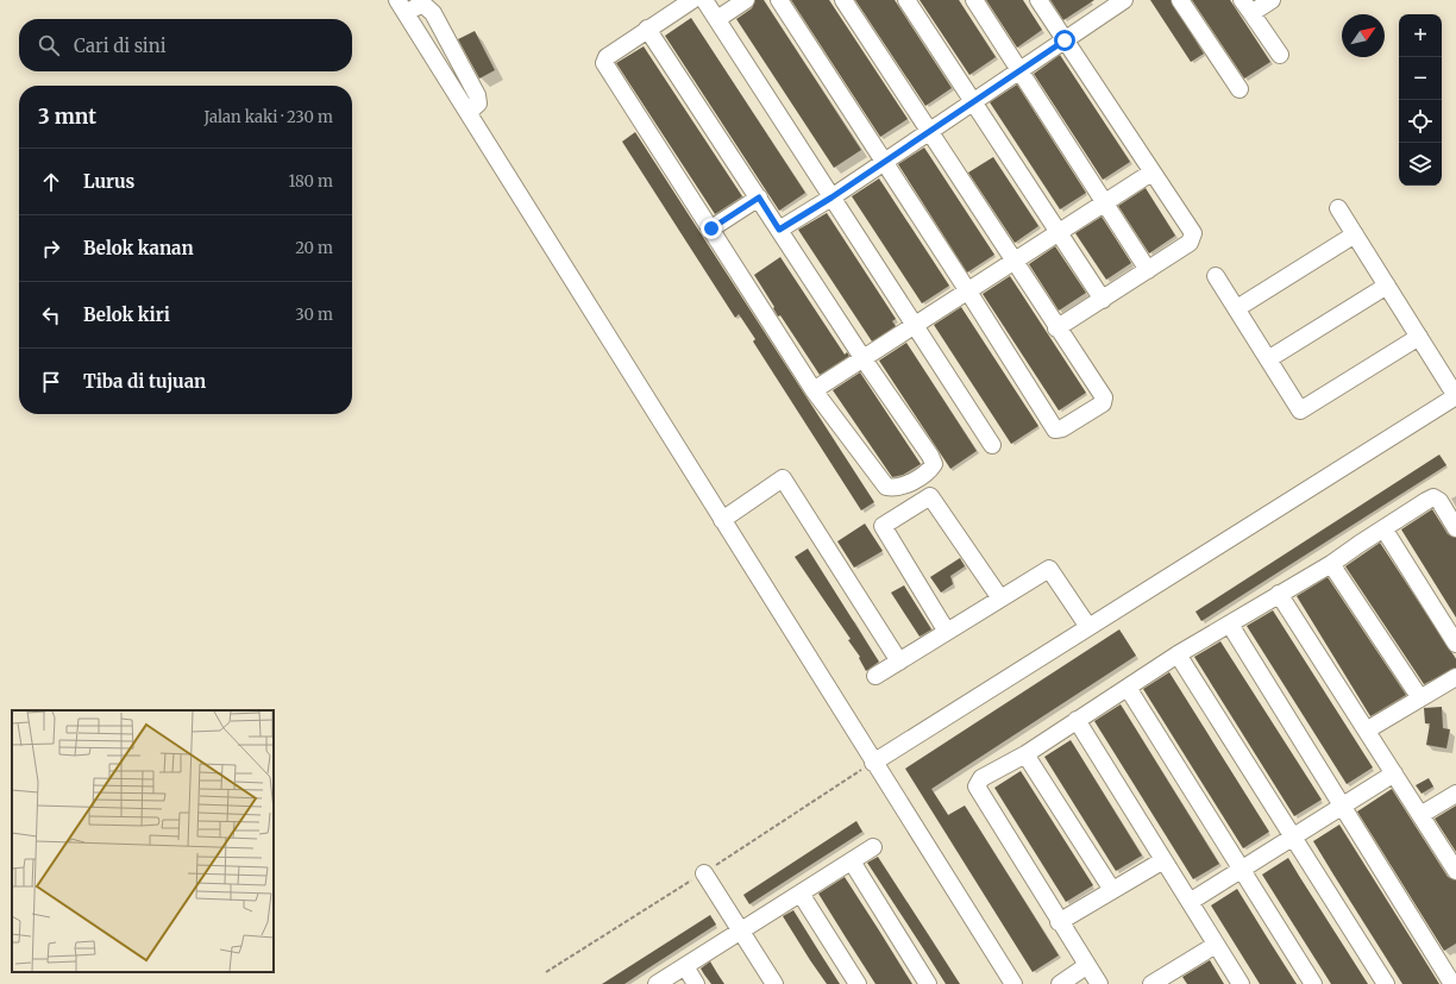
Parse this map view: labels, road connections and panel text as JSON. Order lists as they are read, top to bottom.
{
  "north": "top right",
  "page": {
    "map_buttons": ["+", "−"],
    "search": "Cari di sini",
    "heading": ["3 mnt", "Jalan kaki · 230 m"],
    "list": [
      ["Lurus", "180 m"],
      ["Belok kanan", "20 m"],
      ["Belok kiri", "30 m"],
      "Tiba di tujuan"
    ]
  }
}
